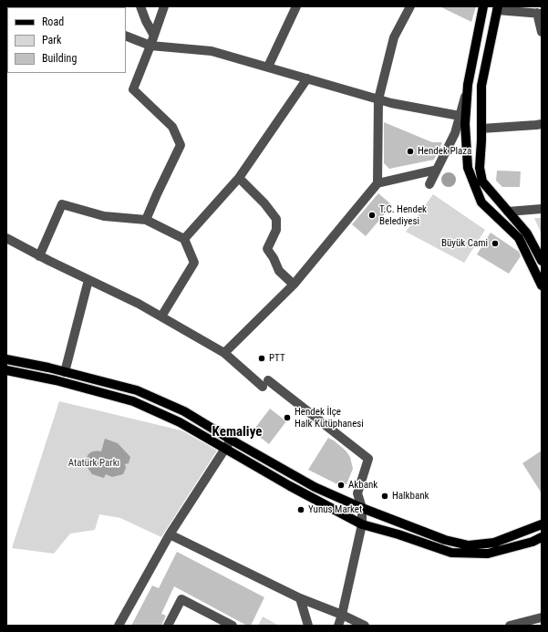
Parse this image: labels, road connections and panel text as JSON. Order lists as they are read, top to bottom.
{
  "districts": ["Kemaliye"],
  "parks": ["Atatürk Parkı"],
  "places": [
    "Hendek Plaza",
    "T.C. Hendek Belediyesi",
    "Büyük Cami",
    "PTT",
    "Hendek İlçe Halk Kütüphanesi",
    "Akbank",
    "Halkbank",
    "Yunus Market"
  ],
  "legend": ["Road", "Park", "Building"]
}
